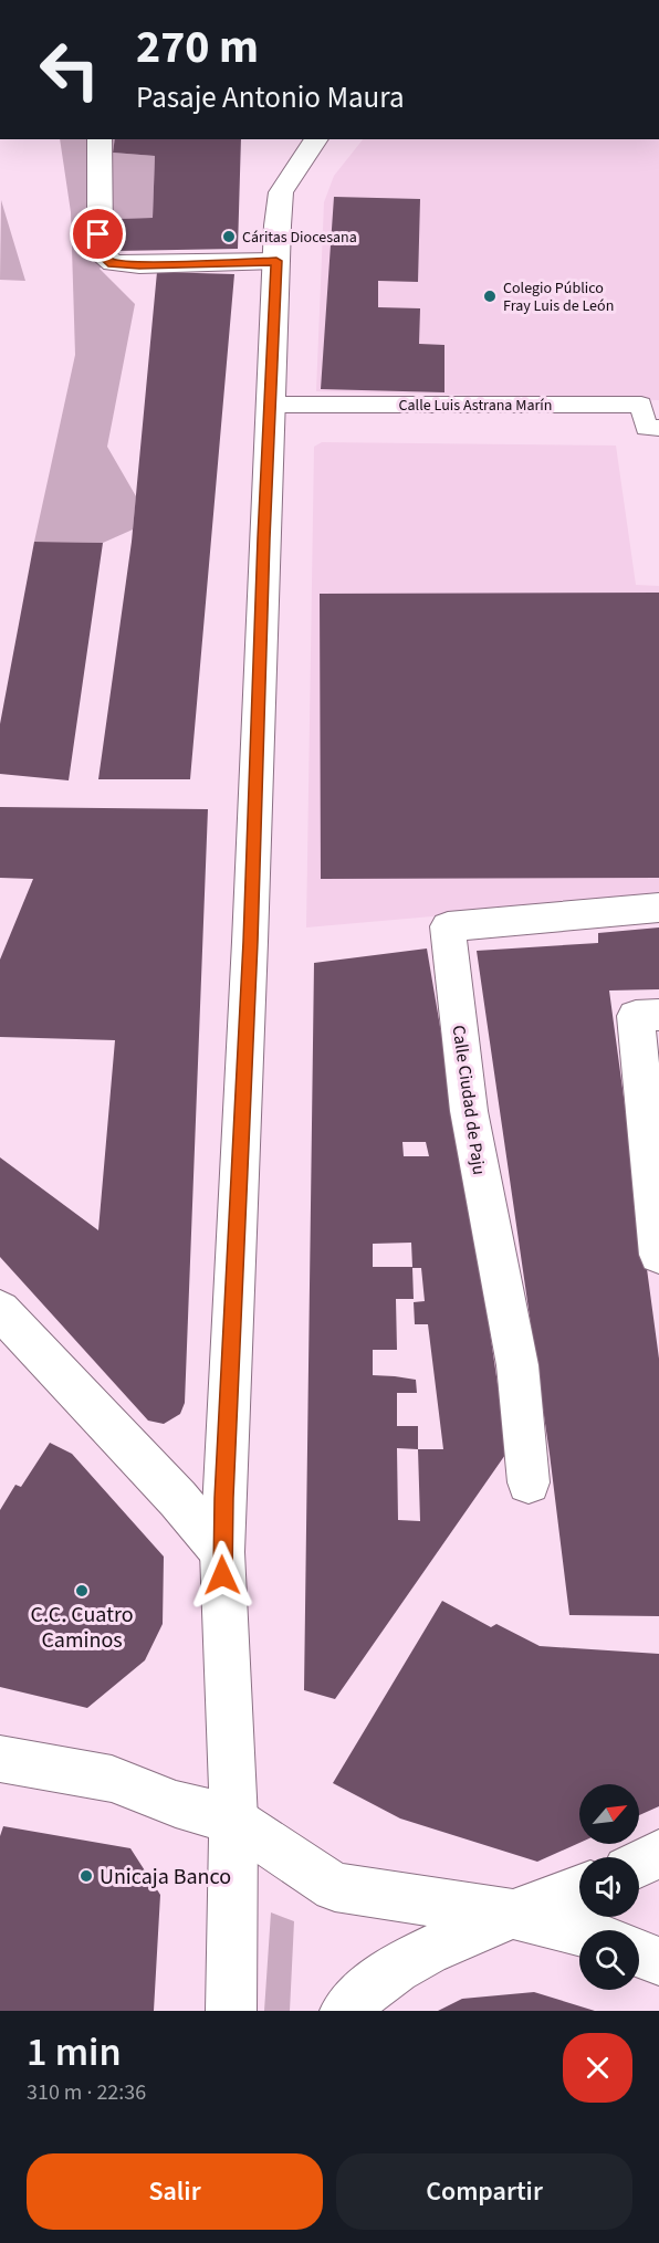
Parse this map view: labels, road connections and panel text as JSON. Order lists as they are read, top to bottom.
{
  "streets": {
    "main road": ["Calle Ciudad de Paju"],
    "street": ["Calle Luis Astrana Marín"]
  },
  "places": [
    "Cáritas Diocesana",
    "Colegio Público Fray Luis de León",
    "C.C. Cuatro Caminos",
    "Unicaja Banco"
  ],
  "north": "top right",
  "page": {
    "turn": ["270 m", "Pasaje Antonio Maura"],
    "heading": ["1 min", "310 m · 22:36"],
    "buttons": ["Salir", "Compartir"]
  }
}
